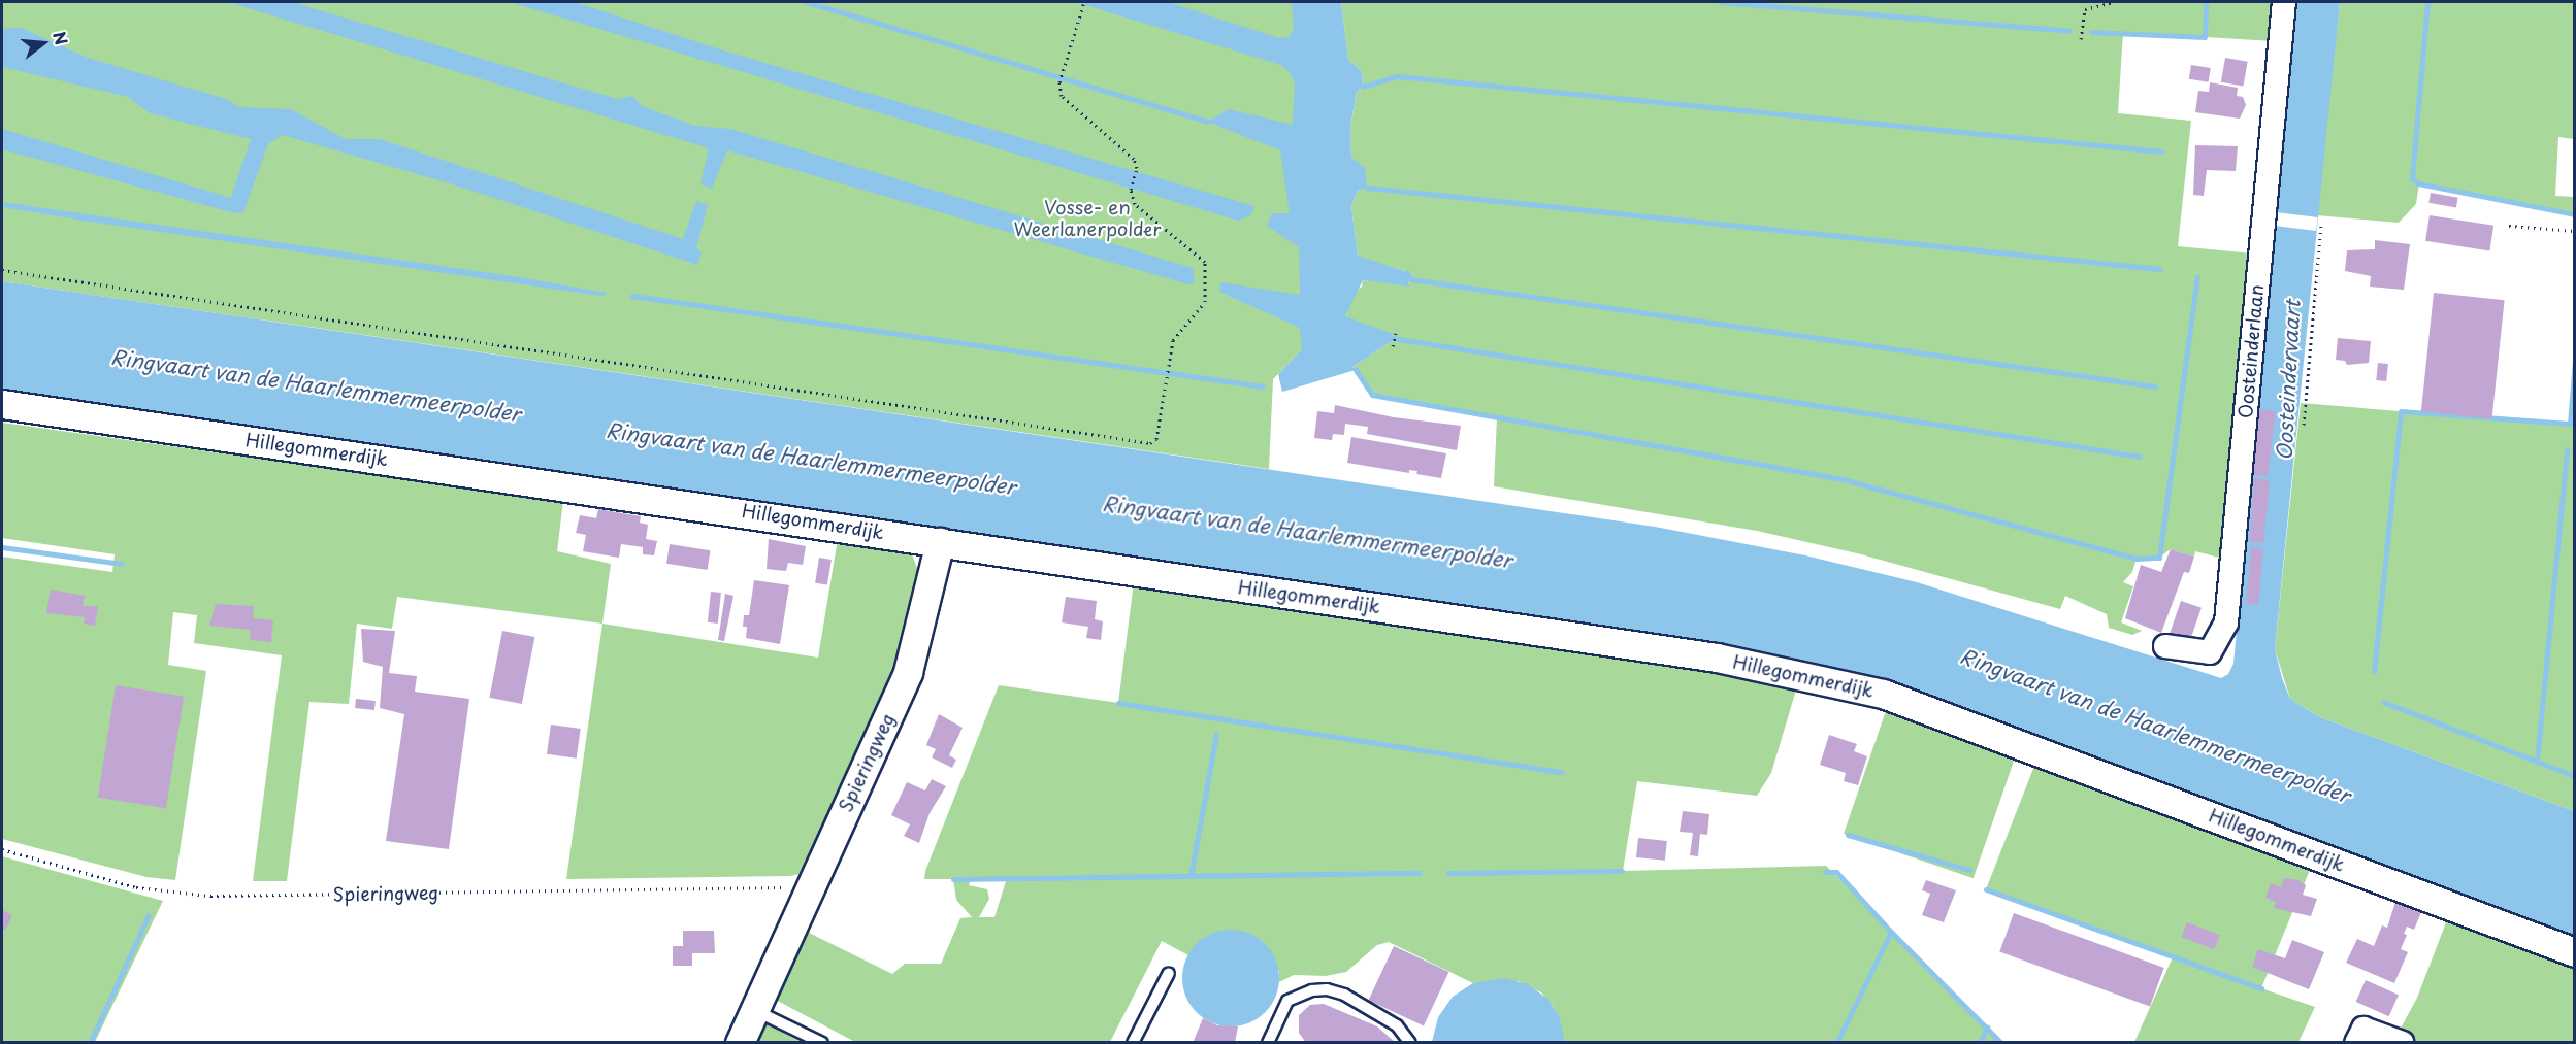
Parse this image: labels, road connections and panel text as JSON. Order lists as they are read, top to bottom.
{
  "streets": {
    "street": ["Oosteinderlaan", "Hillegommerdijk", "Spieringweg"]
  },
  "crossings": [
    ["Hillegommerdijk", "Spieringweg"]
  ],
  "water": ["Oosteindervaart", "Ringvaart van de Haarlemmermeerpolder"],
  "parks": ["Vosse- en Weerlanerpolder"],
  "north": "right"
}
